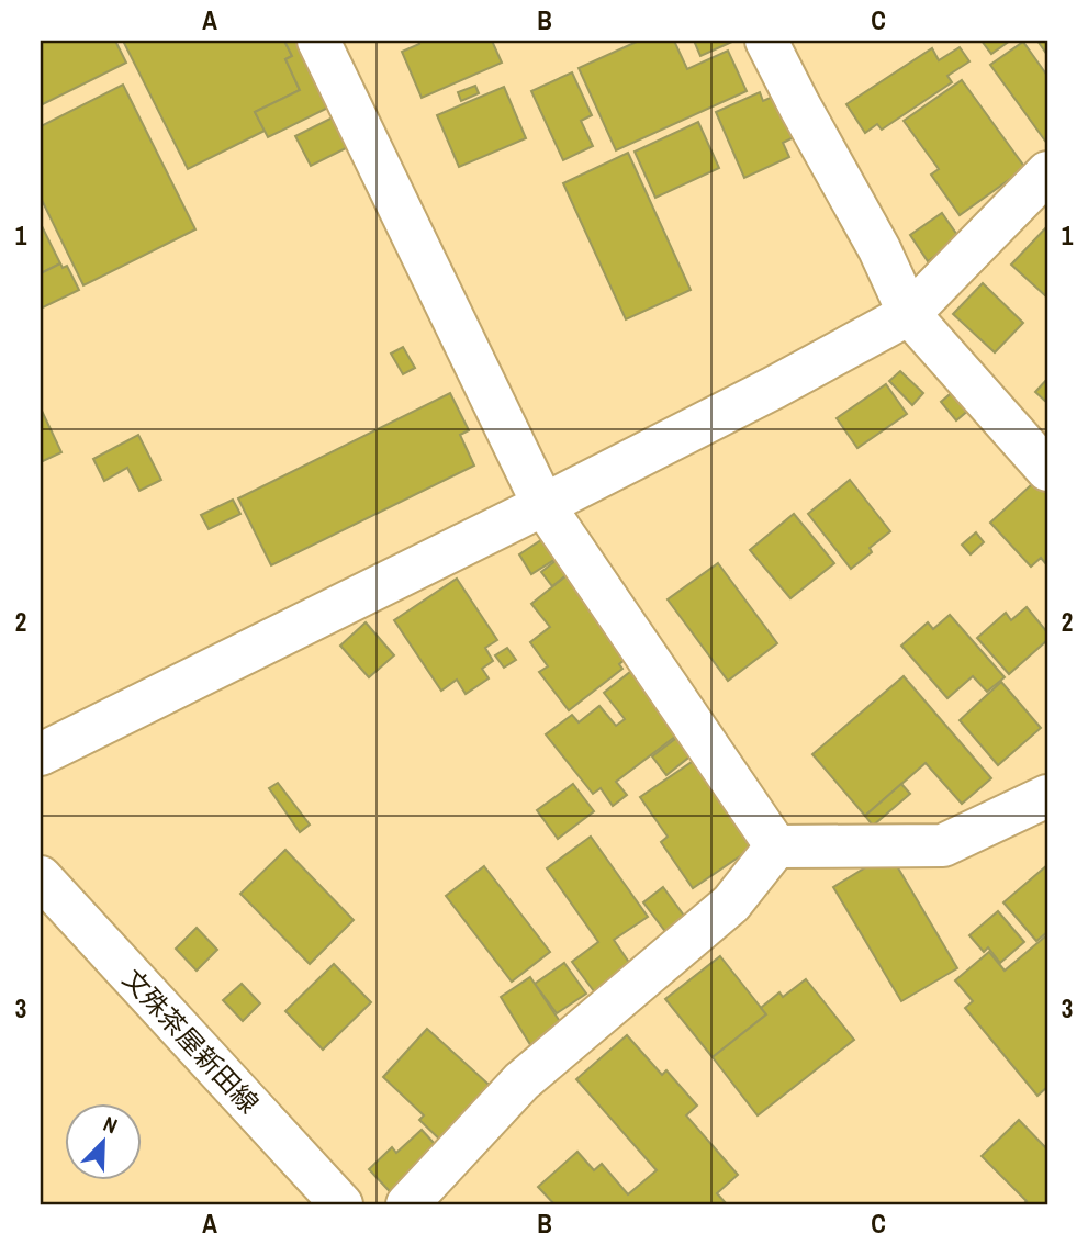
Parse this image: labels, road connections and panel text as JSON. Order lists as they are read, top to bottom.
{
  "streets": {
    "street": ["文殊茶屋新田線"]
  },
  "north": "top right",
  "grid": {
    "columns": ["A", "B", "C"],
    "rows": ["1", "2", "3"]
  }
}
